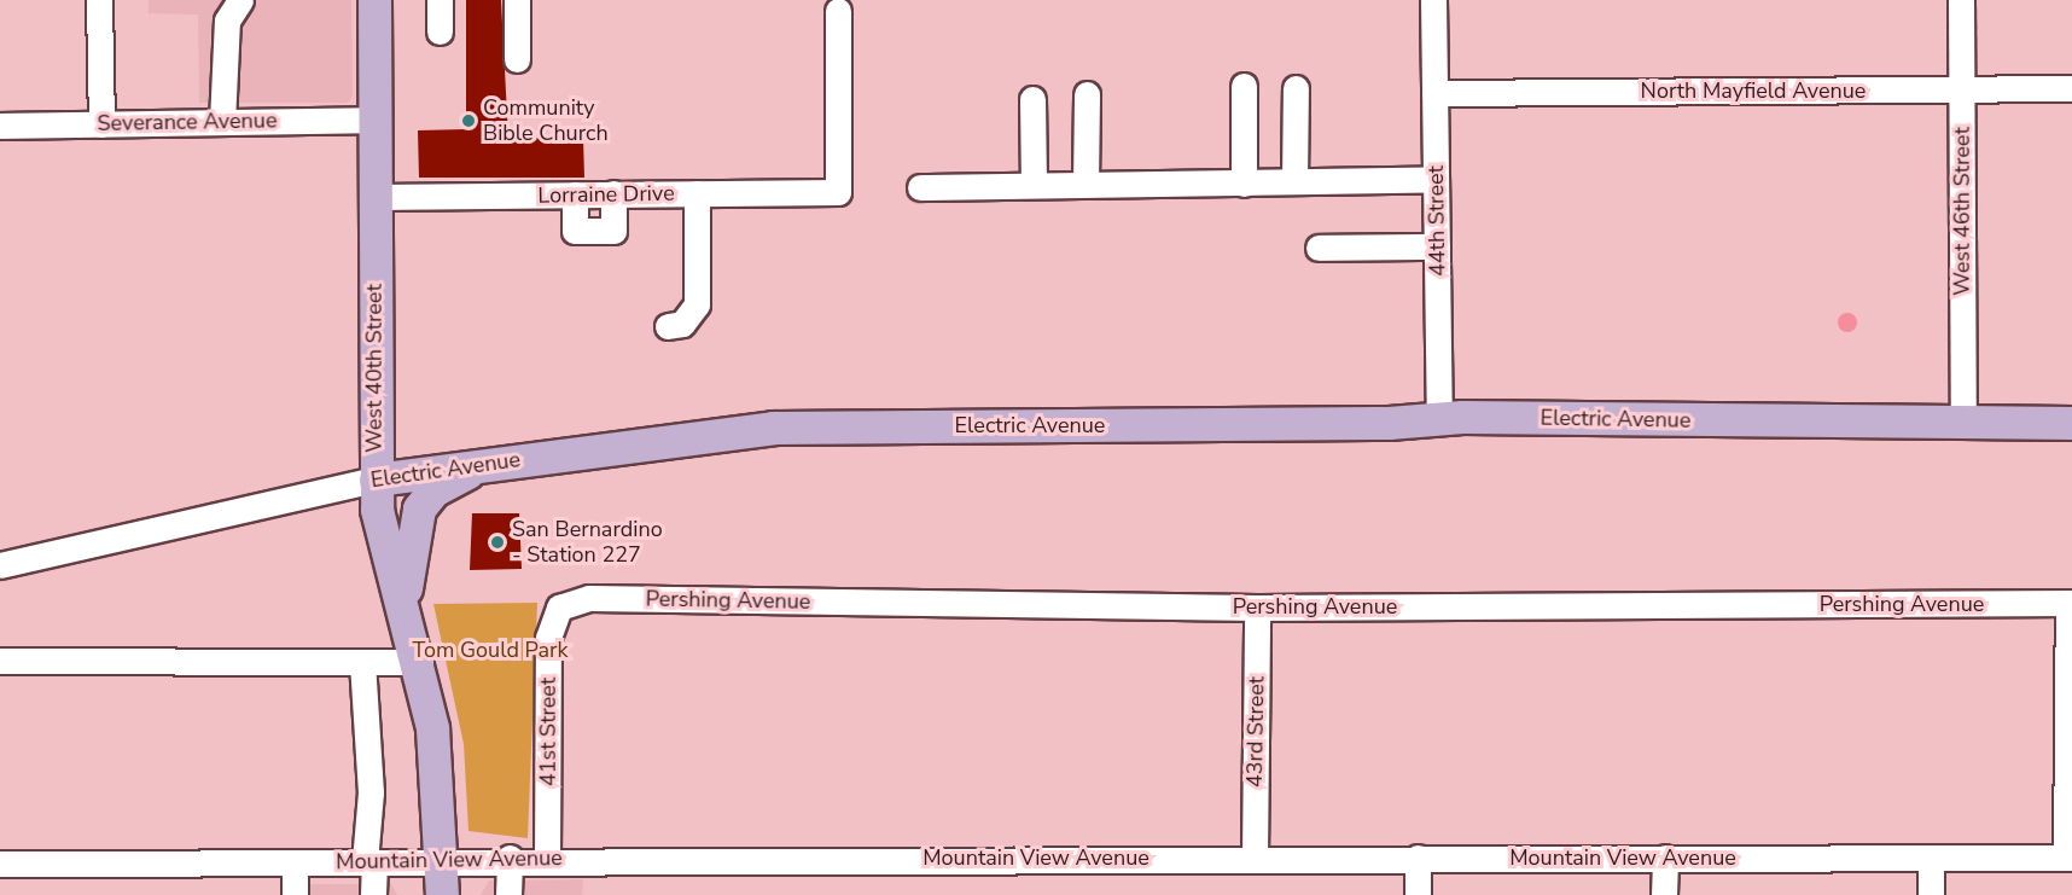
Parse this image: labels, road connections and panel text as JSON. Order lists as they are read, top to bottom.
{
  "streets": {
    "main road": ["West 40th Street", "Electric Avenue"],
    "street": [
      "North Mayfield Avenue",
      "Severance Avenue",
      "Lorraine Drive",
      "West 46th Street",
      "44th Street",
      "Pershing Avenue",
      "41st Street",
      "43rd Street",
      "Mountain View Avenue"
    ]
  },
  "crossings": [
    ["North Mayfield Avenue", "West 46th Street"],
    ["North Mayfield Avenue", "44th Street"],
    ["Severance Avenue", "West 40th Street"],
    ["Lorraine Drive", "West 40th Street"],
    ["West 46th Street", "Electric Avenue"],
    ["44th Street", "Electric Avenue"],
    ["West 40th Street", "Electric Avenue"],
    ["West 40th Street", "Mountain View Avenue"],
    ["Pershing Avenue", "41st Street"],
    ["Pershing Avenue", "43rd Street"],
    ["41st Street", "Mountain View Avenue"],
    ["43rd Street", "Mountain View Avenue"]
  ],
  "parks": ["Tom Gould Park"],
  "places": ["Community Bible Church", "San Bernardino - Station 227"]
}
